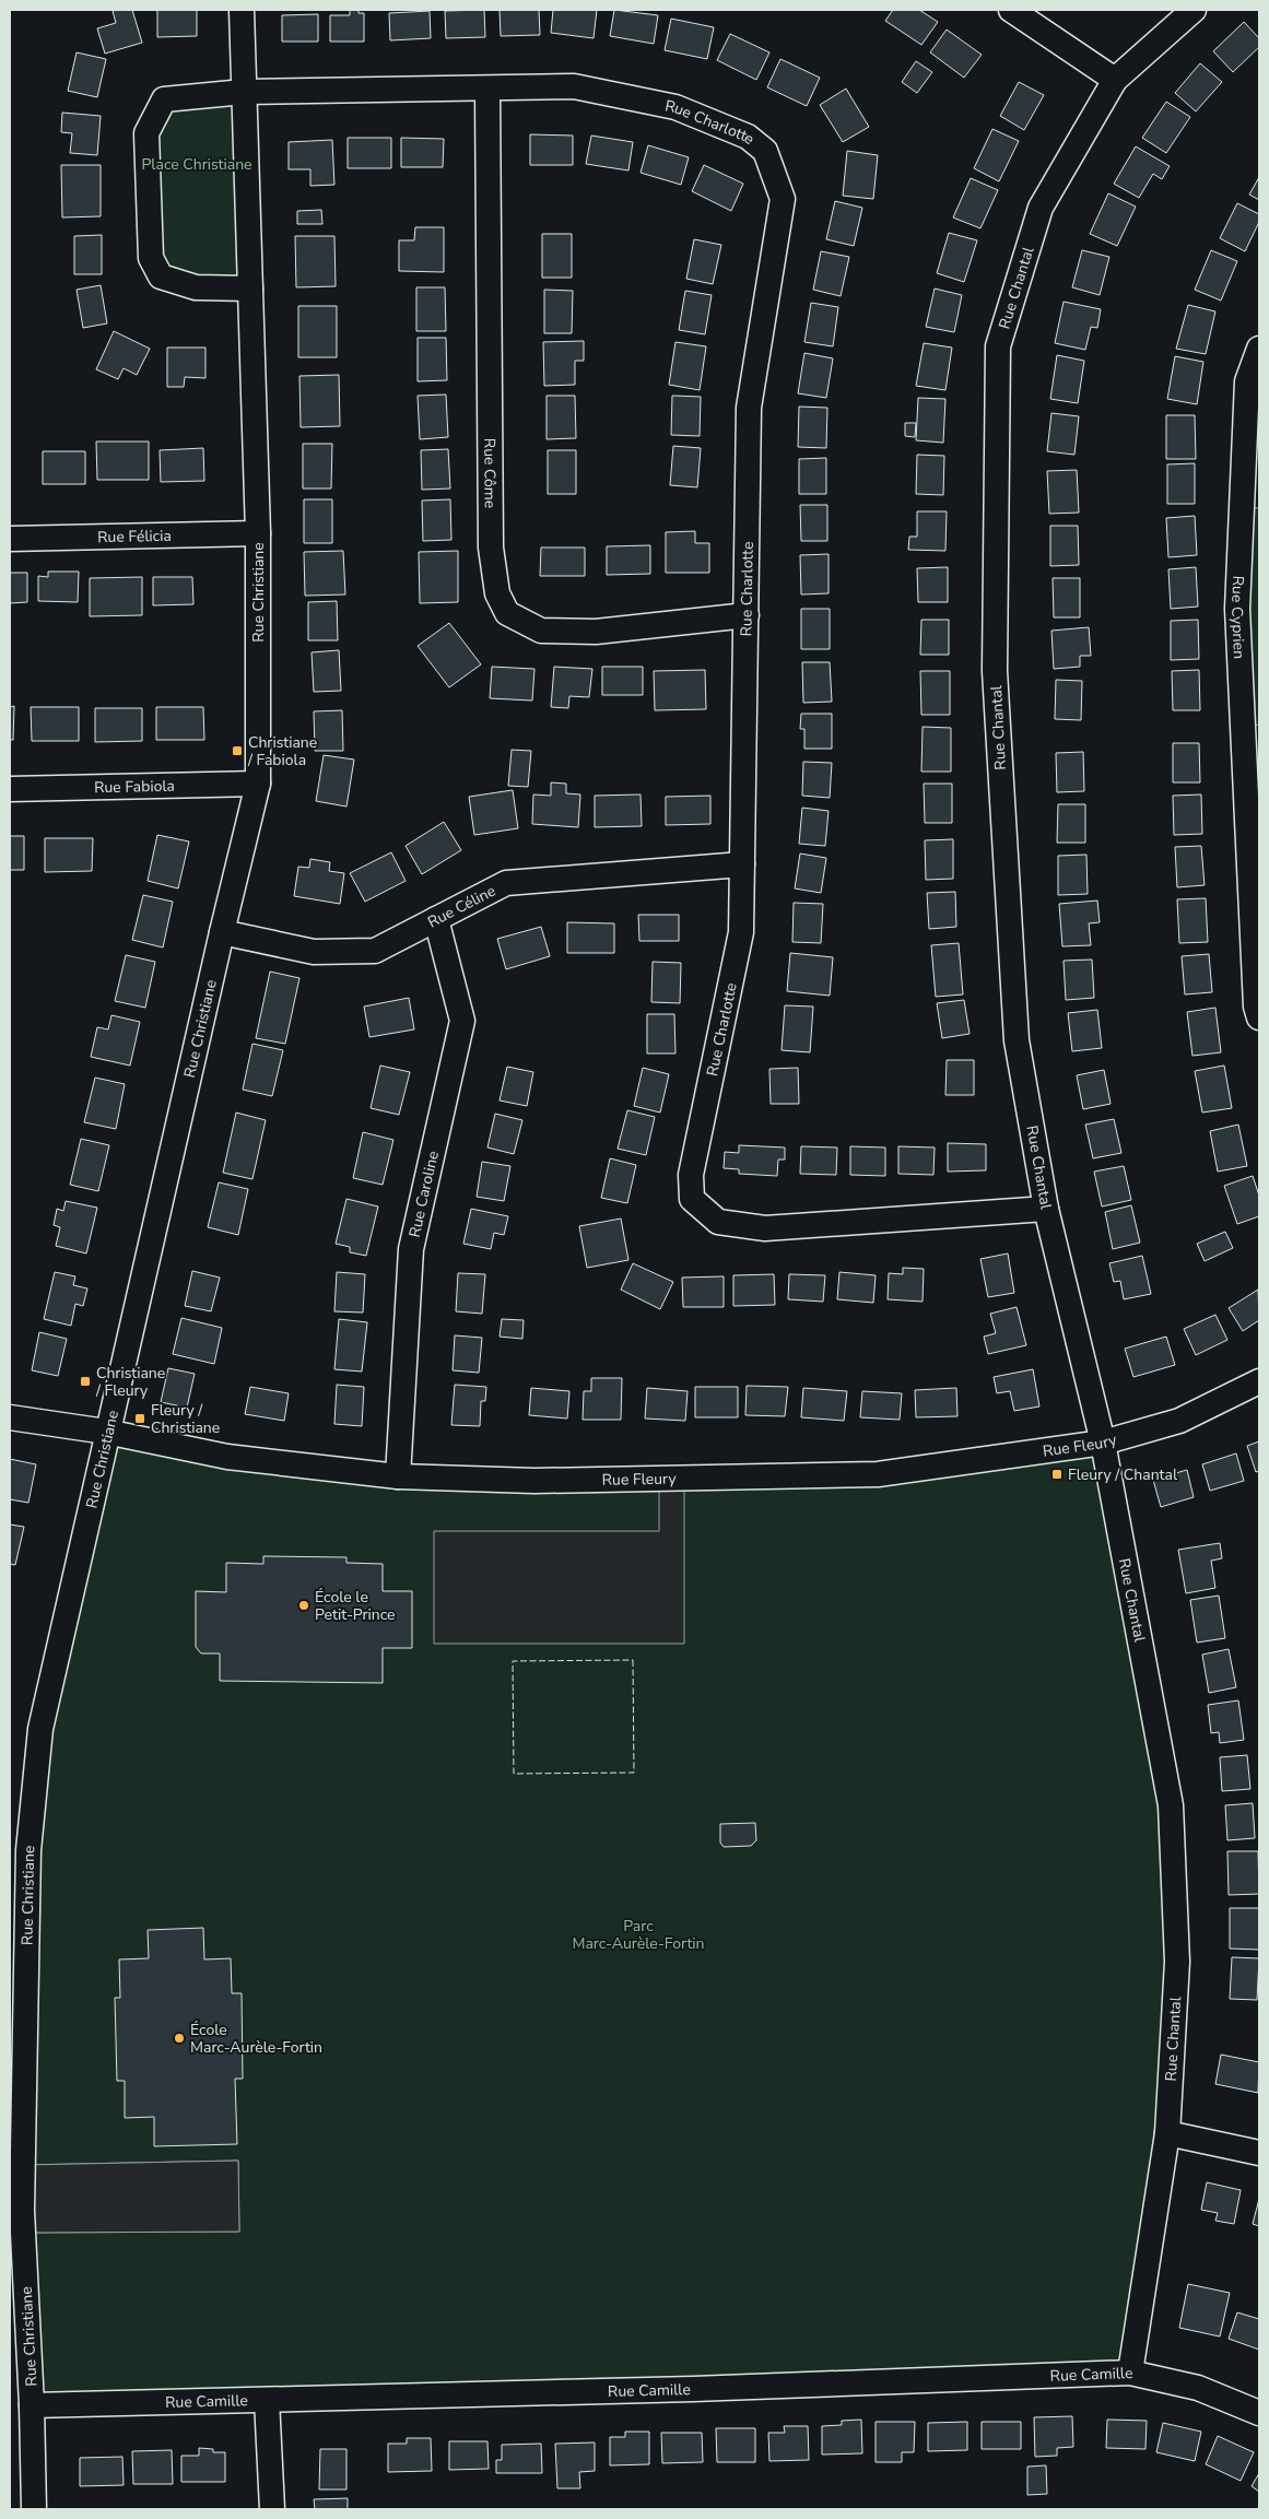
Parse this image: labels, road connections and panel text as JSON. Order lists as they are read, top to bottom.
{
  "streets": {
    "street": [
      "Rue Charlotte",
      "Rue Chantal",
      "Rue Côme",
      "Rue Félicia",
      "Rue Christiane",
      "Rue Cyprien",
      "Rue Fabiola",
      "Rue Céline",
      "Rue Caroline",
      "Rue Fleury",
      "Rue Camille"
    ]
  },
  "crossings": [
    ["Rue Charlotte", "Rue Chantal"],
    ["Rue Charlotte", "Rue Côme"],
    ["Rue Charlotte", "Rue Christiane"],
    ["Rue Charlotte", "Rue Céline"],
    ["Rue Chantal", "Rue Fleury"],
    ["Rue Chantal", "Rue Camille"],
    ["Rue Félicia", "Rue Christiane"],
    ["Rue Christiane", "Rue Fabiola"],
    ["Rue Christiane", "Rue Céline"],
    ["Rue Christiane", "Rue Fleury"],
    ["Rue Christiane", "Rue Camille"],
    ["Rue Céline", "Rue Caroline"],
    ["Rue Caroline", "Rue Fleury"]
  ],
  "parks": ["Place Christiane", "Parc Marc-Aurèle-Fortin"],
  "places": {
    "transit": [
      "Christiane / Fabiola",
      "Christiane / Fleury",
      "Fleury / Christiane",
      "Fleury / Chantal"
    ],
    "other": ["École le Petit-Prince", "École Marc-Aurèle-Fortin"]
  }
}
